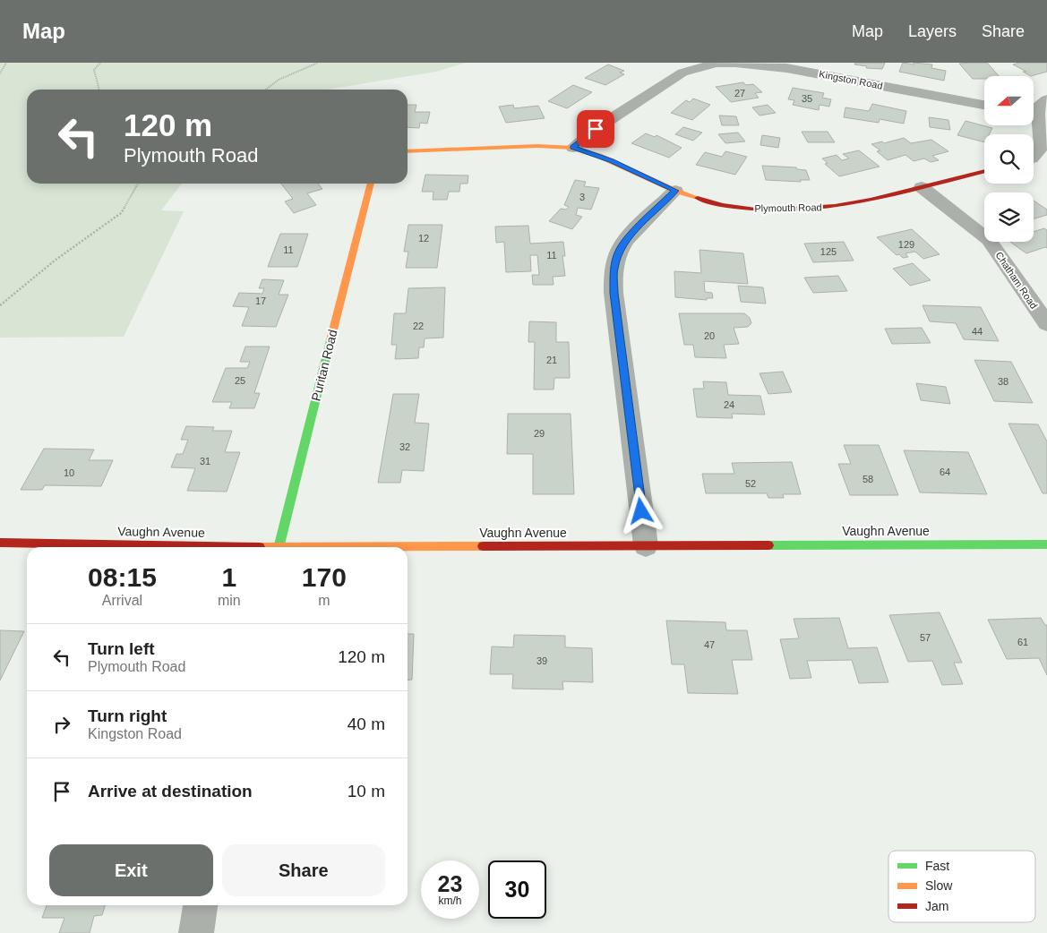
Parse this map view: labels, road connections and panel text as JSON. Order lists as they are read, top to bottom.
{
  "streets": {
    "street": [
      "Kingston Road",
      "Plymouth Road",
      "Chatham Road",
      "Puritan Road",
      "Vaughn Avenue"
    ]
  },
  "crossings": [
    ["Kingston Road", "Plymouth Road"],
    ["Plymouth Road", "Chatham Road"]
  ],
  "house_numbers": [
    "27",
    "35",
    "3",
    "12",
    "129",
    "11",
    "125",
    "11",
    "17",
    "22",
    "44",
    "20",
    "21",
    "25",
    "38",
    "24",
    "29",
    "32",
    "31",
    "64",
    "10",
    "58",
    "52",
    "57",
    "61",
    "47",
    "39"
  ],
  "legend": ["Fast", "Slow", "Jam"],
  "north": "left",
  "page": {
    "header": "Map",
    "nav": ["Map", "Layers", "Share"],
    "turn": ["120 m", "Plymouth Road"],
    "eta": [
      "08:15",
      "Arrival",
      "1",
      "min",
      "170",
      "m"
    ],
    "list": [
      {
        "name": "Turn left",
        "note": "Plymouth Road",
        "value": "120 m"
      },
      {
        "name": "Turn right",
        "note": "Kingston Road",
        "value": "40 m"
      },
      {
        "name": "Arrive at destination",
        "value": "10 m"
      }
    ],
    "buttons": ["Exit", "Share"],
    "speed": "23 km/h",
    "limit": "30"
  }
}
